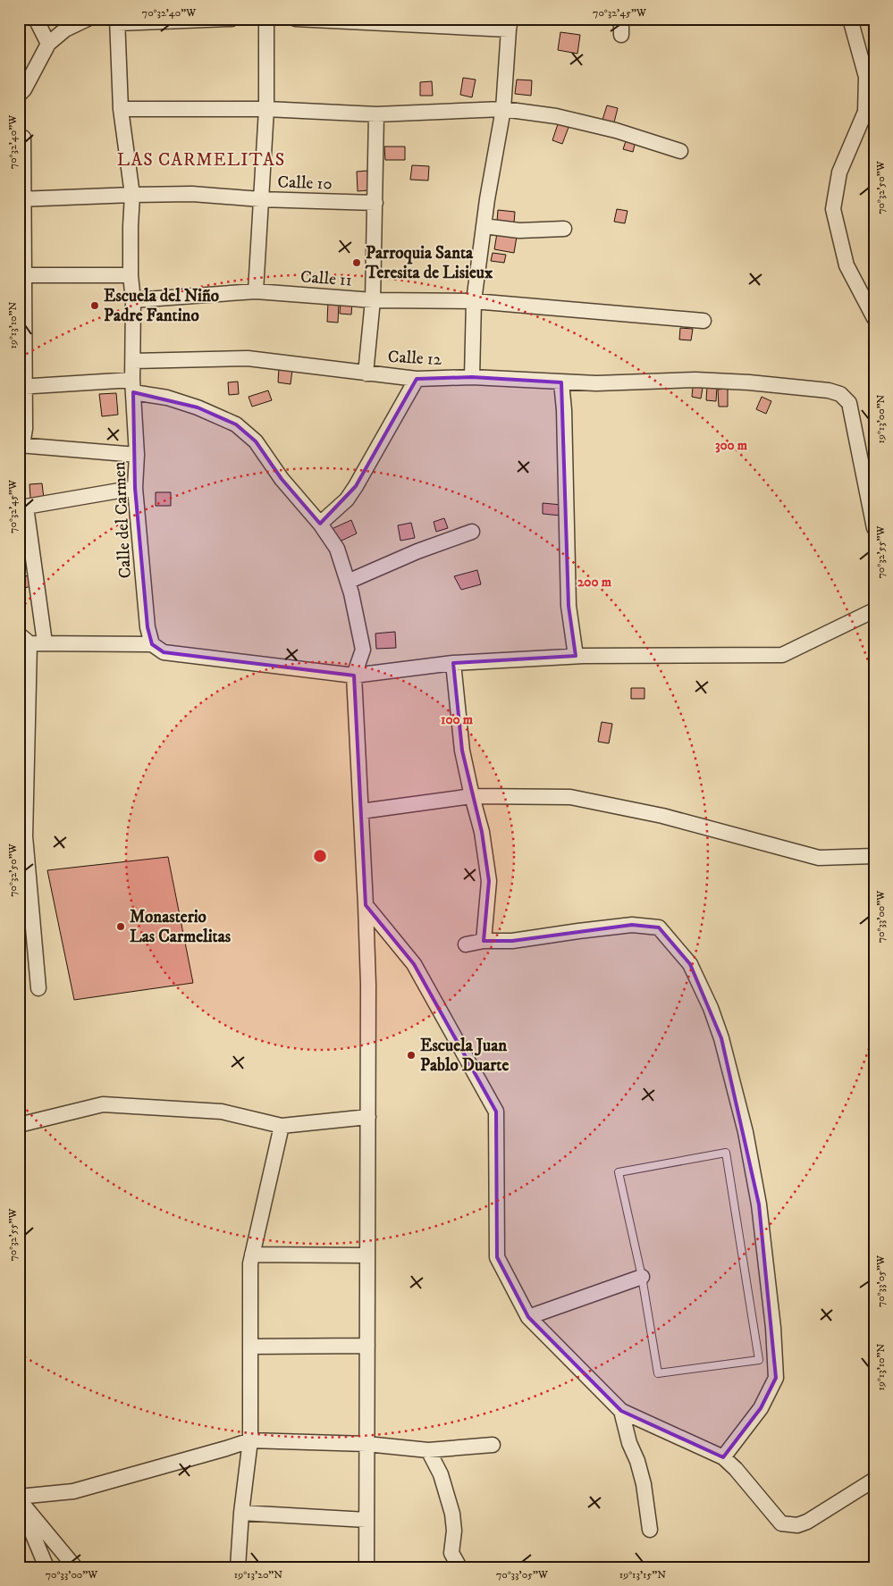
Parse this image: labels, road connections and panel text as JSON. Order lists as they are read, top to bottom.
{
  "streets": {
    "street": [
      "Calle 10",
      "Calle 11",
      "Calle 12",
      "Calle del Carmen"
    ]
  },
  "crossings": [
    ["Calle 10", "Calle del Carmen"],
    ["Calle 11", "Calle del Carmen"],
    ["Calle 12", "Calle del Carmen"]
  ],
  "districts": ["LAS CARMELITAS"],
  "places": [
    "Parroquia Santa Teresita de Lisieux",
    "Escuela del Niño Padre Fantino",
    "Monasterio Las Carmelitas",
    "Escuela Juan Pablo Duarte"
  ],
  "coordinates": [
    "70°32'40\"W",
    "70°32'45\"W",
    "70°32'50\"W",
    "19°13'10\"N",
    "19°13'00\"N",
    "70°32'55\"W",
    "70°33'00\"W",
    "70°33'05\"W",
    "19°13'20\"N",
    "19°13'15\"N"
  ],
  "rings": ["300 m", "200 m", "100 m"]
}
